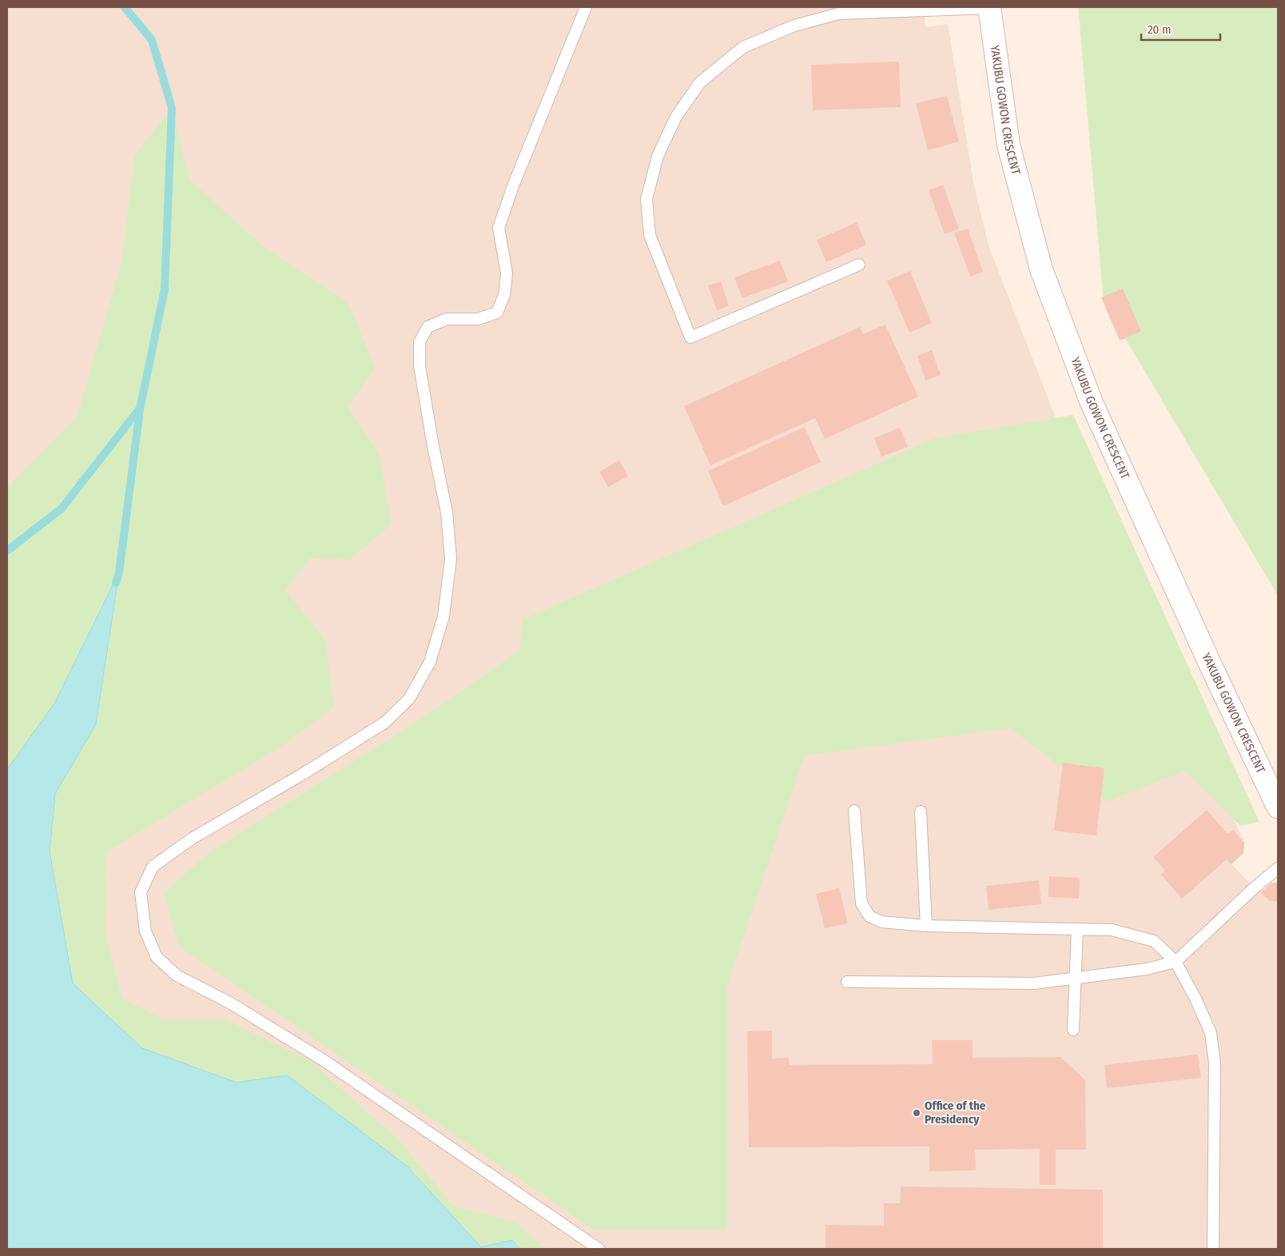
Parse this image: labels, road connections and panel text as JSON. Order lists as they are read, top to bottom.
{
  "streets": {
    "street": ["YAKUBU GOWON CRESCENT"]
  },
  "places": ["Office of the Presidency"],
  "scale_bar": "20 m"
}
